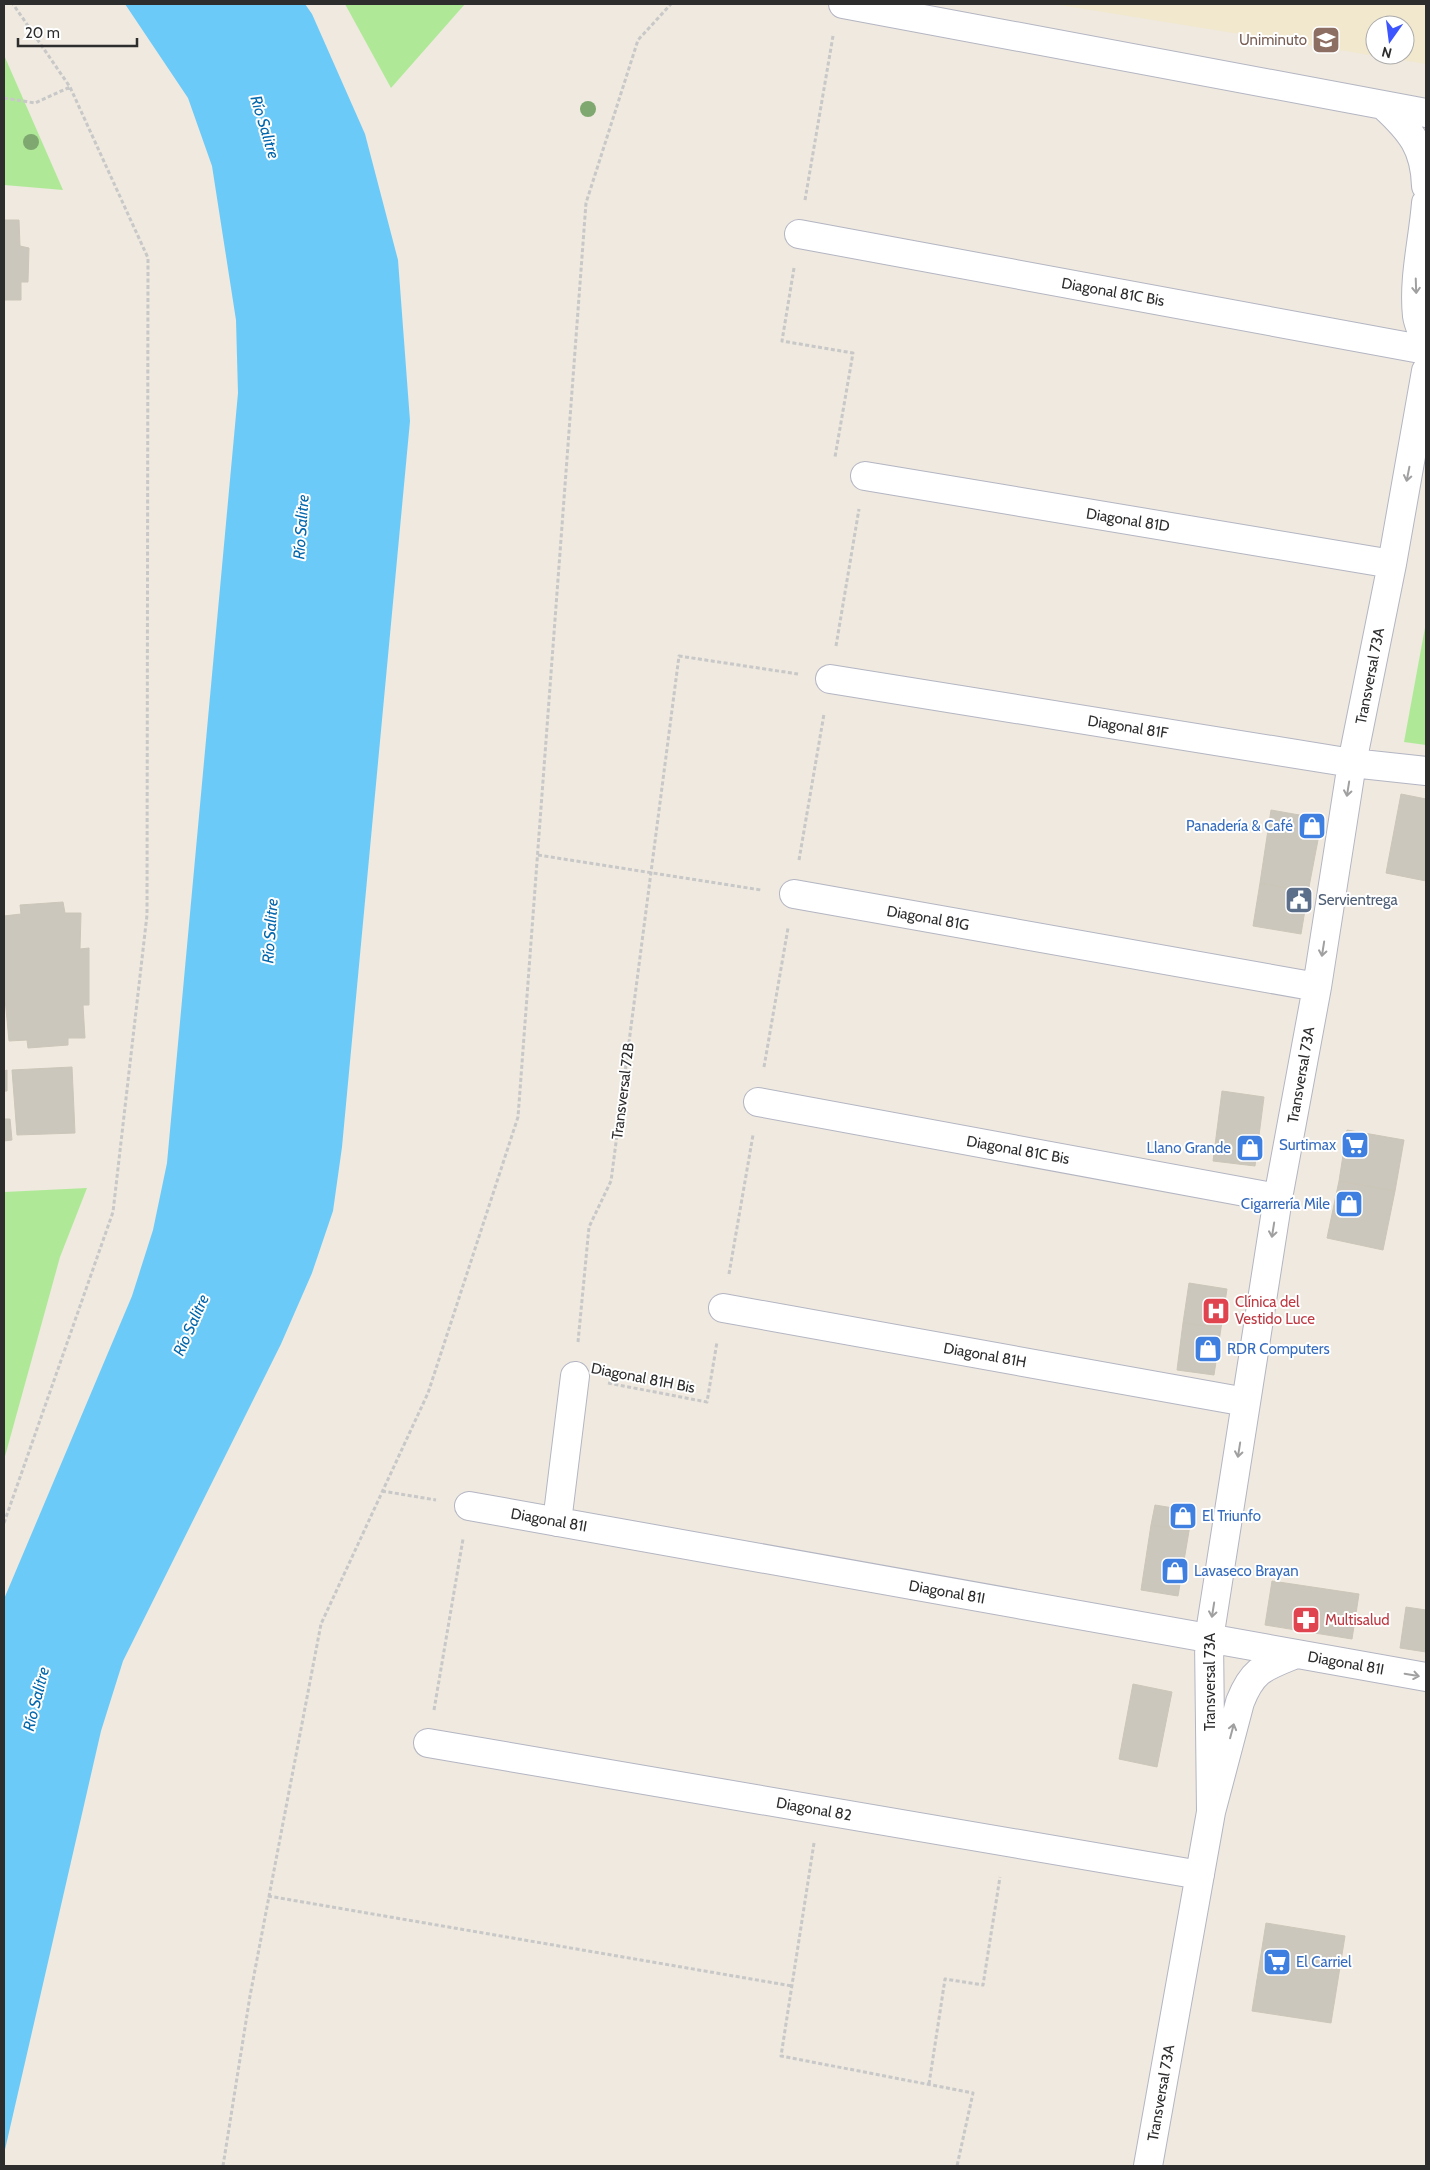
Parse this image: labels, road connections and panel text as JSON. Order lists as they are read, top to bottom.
{
  "streets": {
    "street": [
      "Diagonal 81C Bis",
      "Diagonal 81D",
      "Transversal 73A",
      "Diagonal 81F",
      "Diagonal 81G",
      "Diagonal 81H",
      "Diagonal 81I",
      "Diagonal 82"
    ],
    "path": ["Transversal 72B", "Diagonal 81H Bis"]
  },
  "crossings": [
    ["Diagonal 81C Bis", "Transversal 73A"],
    ["Diagonal 81D", "Transversal 73A"],
    ["Transversal 73A", "Diagonal 81F"],
    ["Transversal 73A", "Diagonal 81G"],
    ["Transversal 73A", "Diagonal 81H"],
    ["Transversal 73A", "Diagonal 81I"],
    ["Transversal 73A", "Diagonal 82"],
    ["Diagonal 81F", "Transversal 72B"],
    ["Transversal 72B", "Diagonal 81H Bis"]
  ],
  "water": ["Río Salitre"],
  "places": {
    "school or university": ["Uniminuto"],
    "shop": [
      "Panadería & Café",
      "Llano Grande",
      "Cigarrería Mile",
      "RDR Computers",
      "El Triunfo",
      "Lavaseco Brayan"
    ],
    "public building": ["Servientrega"],
    "supermarket": ["Surtimax", "El Carriel"],
    "hospital": ["Clínica del Vestido Luce"],
    "pharmacy": ["Multisalud"]
  },
  "scale_bar": "20 m",
  "north": "bottom"
}
